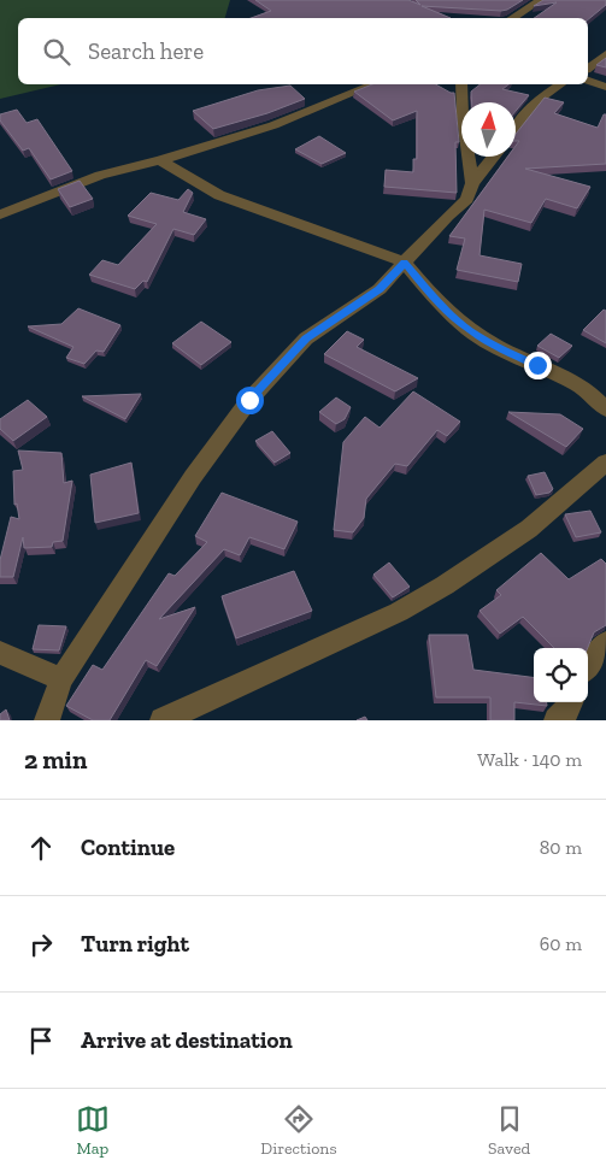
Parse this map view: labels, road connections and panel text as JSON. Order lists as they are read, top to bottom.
{
  "north": "top",
  "page": {
    "search": "Search here",
    "heading": ["2 min", "Walk · 140 m"],
    "list": [
      ["Continue", "80 m"],
      ["Turn right", "60 m"],
      "Arrive at destination"
    ],
    "nav": ["Map", "Directions", "Saved"]
  }
}
